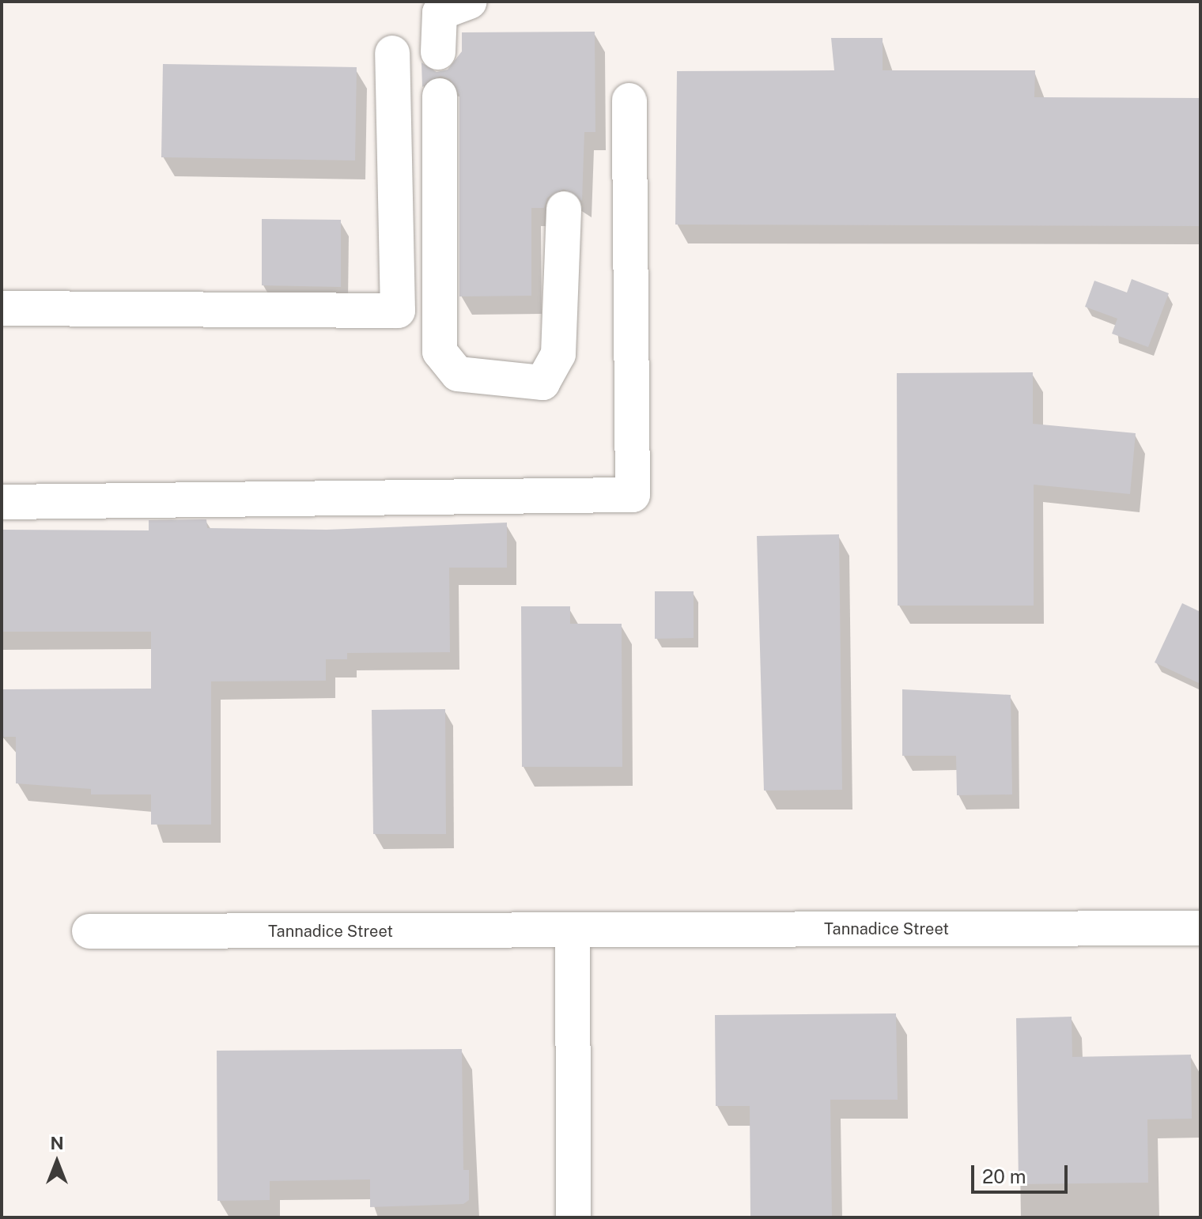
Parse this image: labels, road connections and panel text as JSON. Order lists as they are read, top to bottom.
{
  "streets": {
    "street": ["Tannadice Street"]
  },
  "scale_bar": "20 m",
  "north": "top"
}
